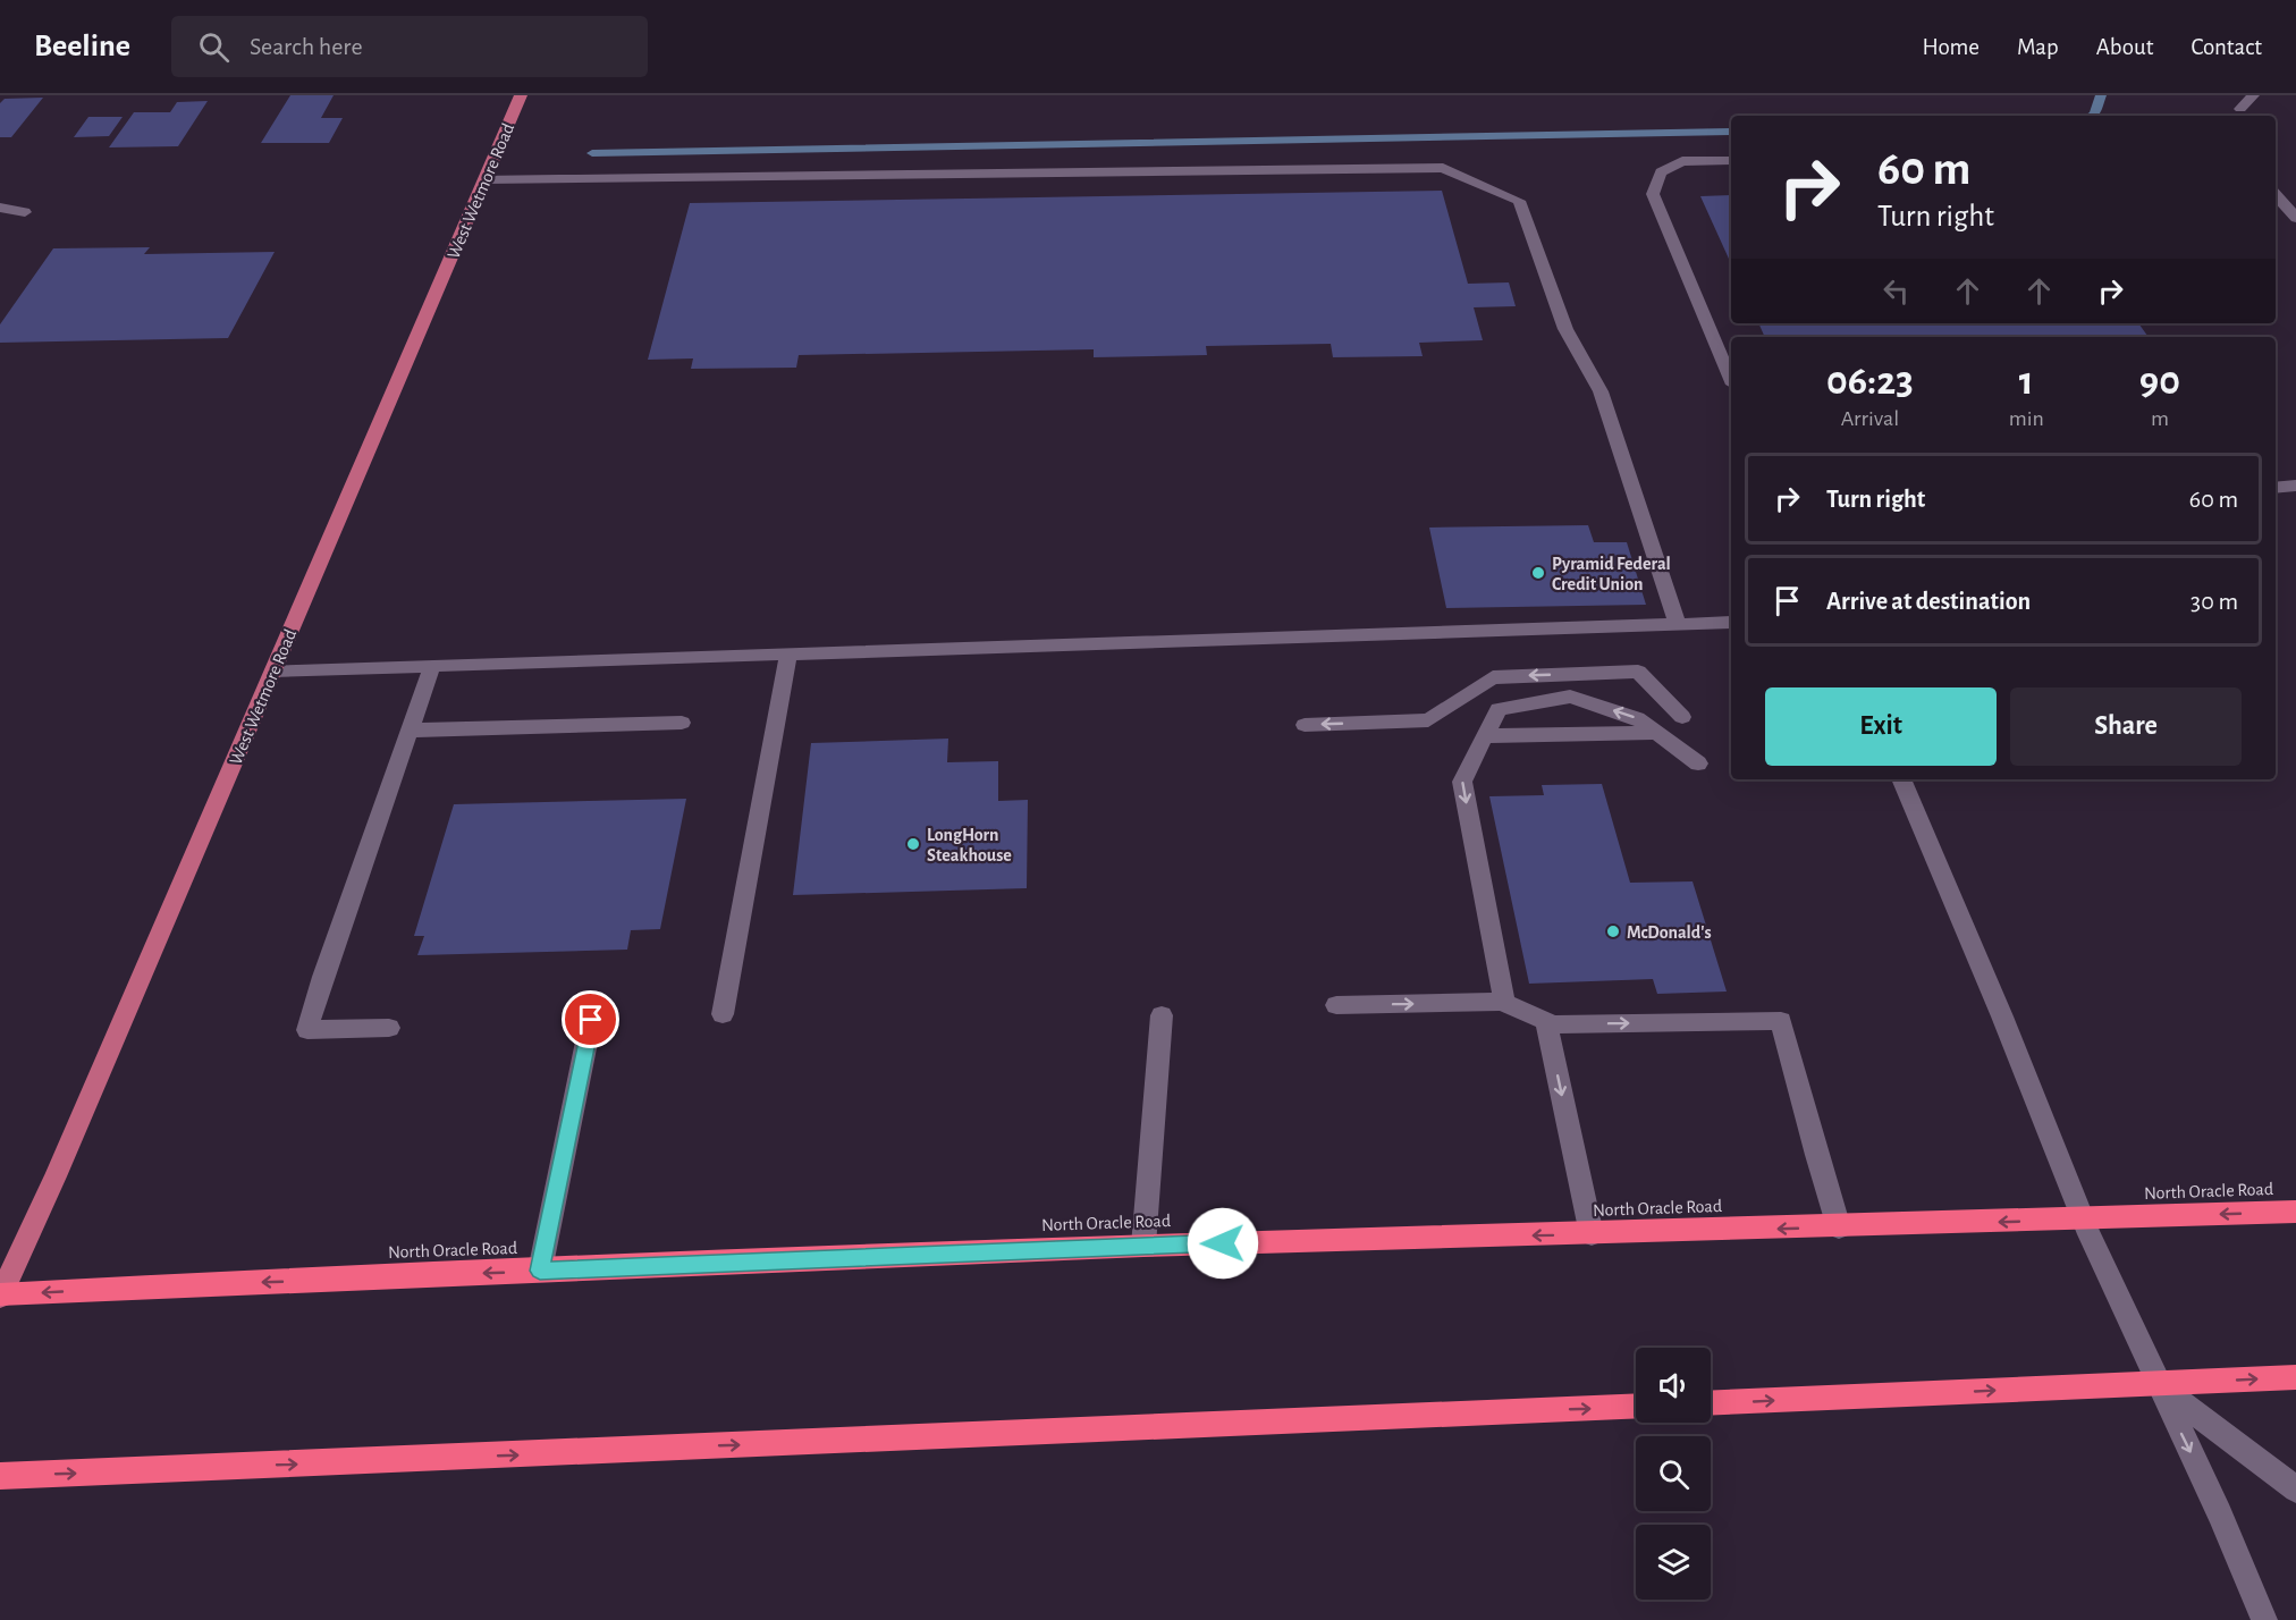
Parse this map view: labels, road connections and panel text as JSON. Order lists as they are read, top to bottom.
{
  "streets": {
    "highway": ["North Oracle Road"],
    "main road": ["West Wetmore Road"]
  },
  "crossings": [
    ["West Wetmore Road", "North Oracle Road"]
  ],
  "places": ["Pyramid Federal Credit Union", "LongHorn Steakhouse", "McDonald's"],
  "page": {
    "header": "Beeline",
    "search": "Search here",
    "nav": [
      "Home",
      "Map",
      "About",
      "Contact"
    ],
    "turn": ["60 m", "Turn right"],
    "eta": [
      "06:23",
      "Arrival",
      "1",
      "min",
      "90",
      "m"
    ],
    "list": [
      {
        "name": "Turn right",
        "value": "60 m"
      },
      {
        "name": "Arrive at destination",
        "value": "30 m"
      }
    ],
    "buttons": ["Exit", "Share"]
  }
}
